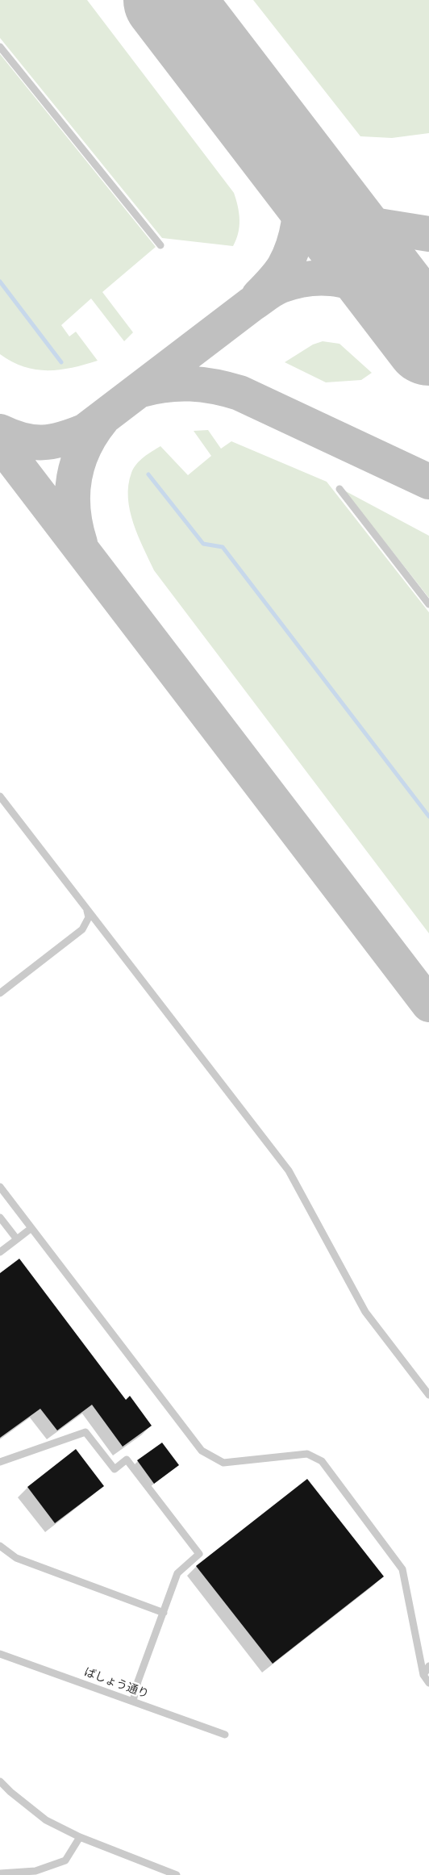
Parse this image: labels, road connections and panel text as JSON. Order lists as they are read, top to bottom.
{
  "streets": {
    "lane": ["ばしょう通り"]
  }
}
